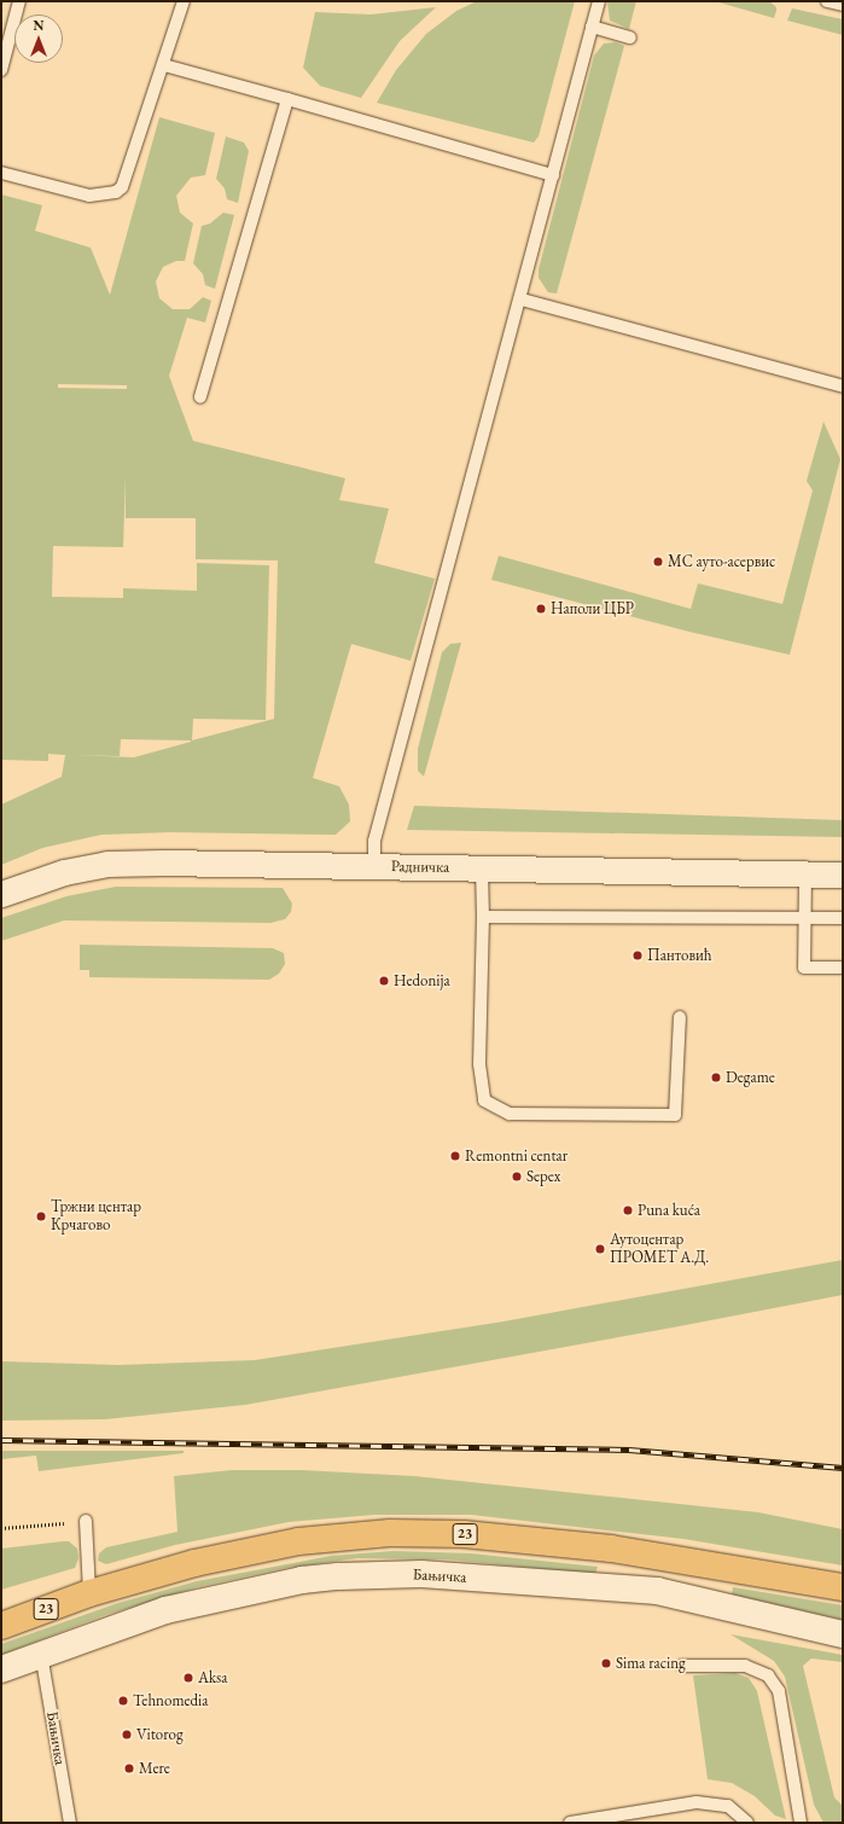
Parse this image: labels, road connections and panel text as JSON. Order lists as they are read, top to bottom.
{
  "streets": {
    "main road": ["23"],
    "street": ["Радничка", "Бањичка"]
  },
  "places": [
    "МС ауто-асервис",
    "Наполи ЦБР",
    "Пантовић",
    "Hedonija",
    "Degame",
    "Remontni centar",
    "Sepex",
    "Puna kuća",
    "Тржни центар Крчагово",
    "Аутоцентар ПРОМЕТ А.Д.",
    "Sima racing",
    "Aksa",
    "Tehnomedia",
    "Vitorog",
    "Mere"
  ],
  "north": "top"
}
